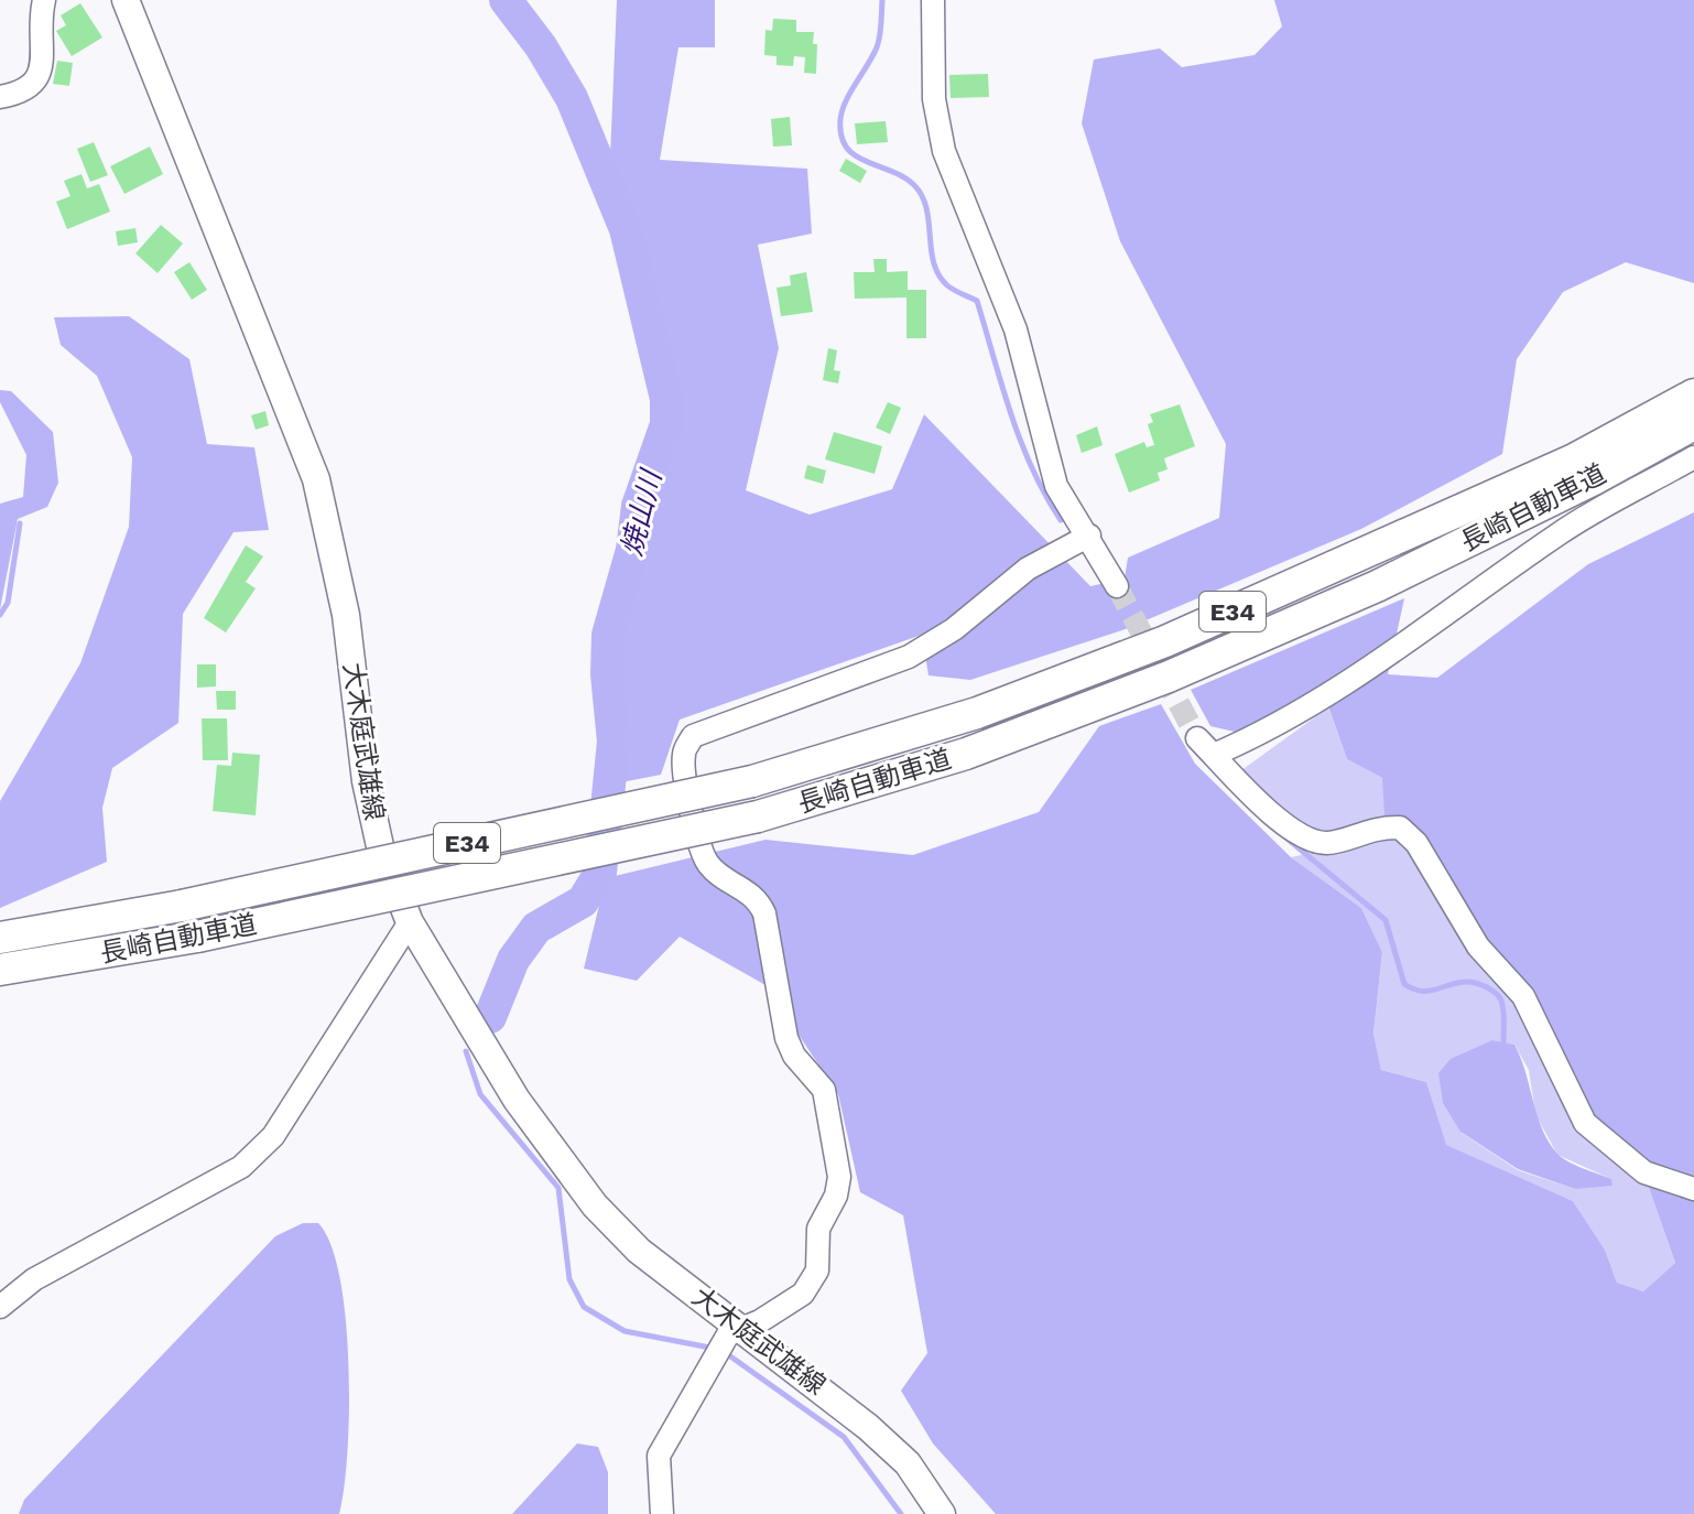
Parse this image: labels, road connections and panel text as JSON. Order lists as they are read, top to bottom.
{
  "streets": {
    "highway": ["長崎自動車道", "E34"],
    "main road": ["大木庭武雄線"]
  },
  "water": ["焼山川"]
}
